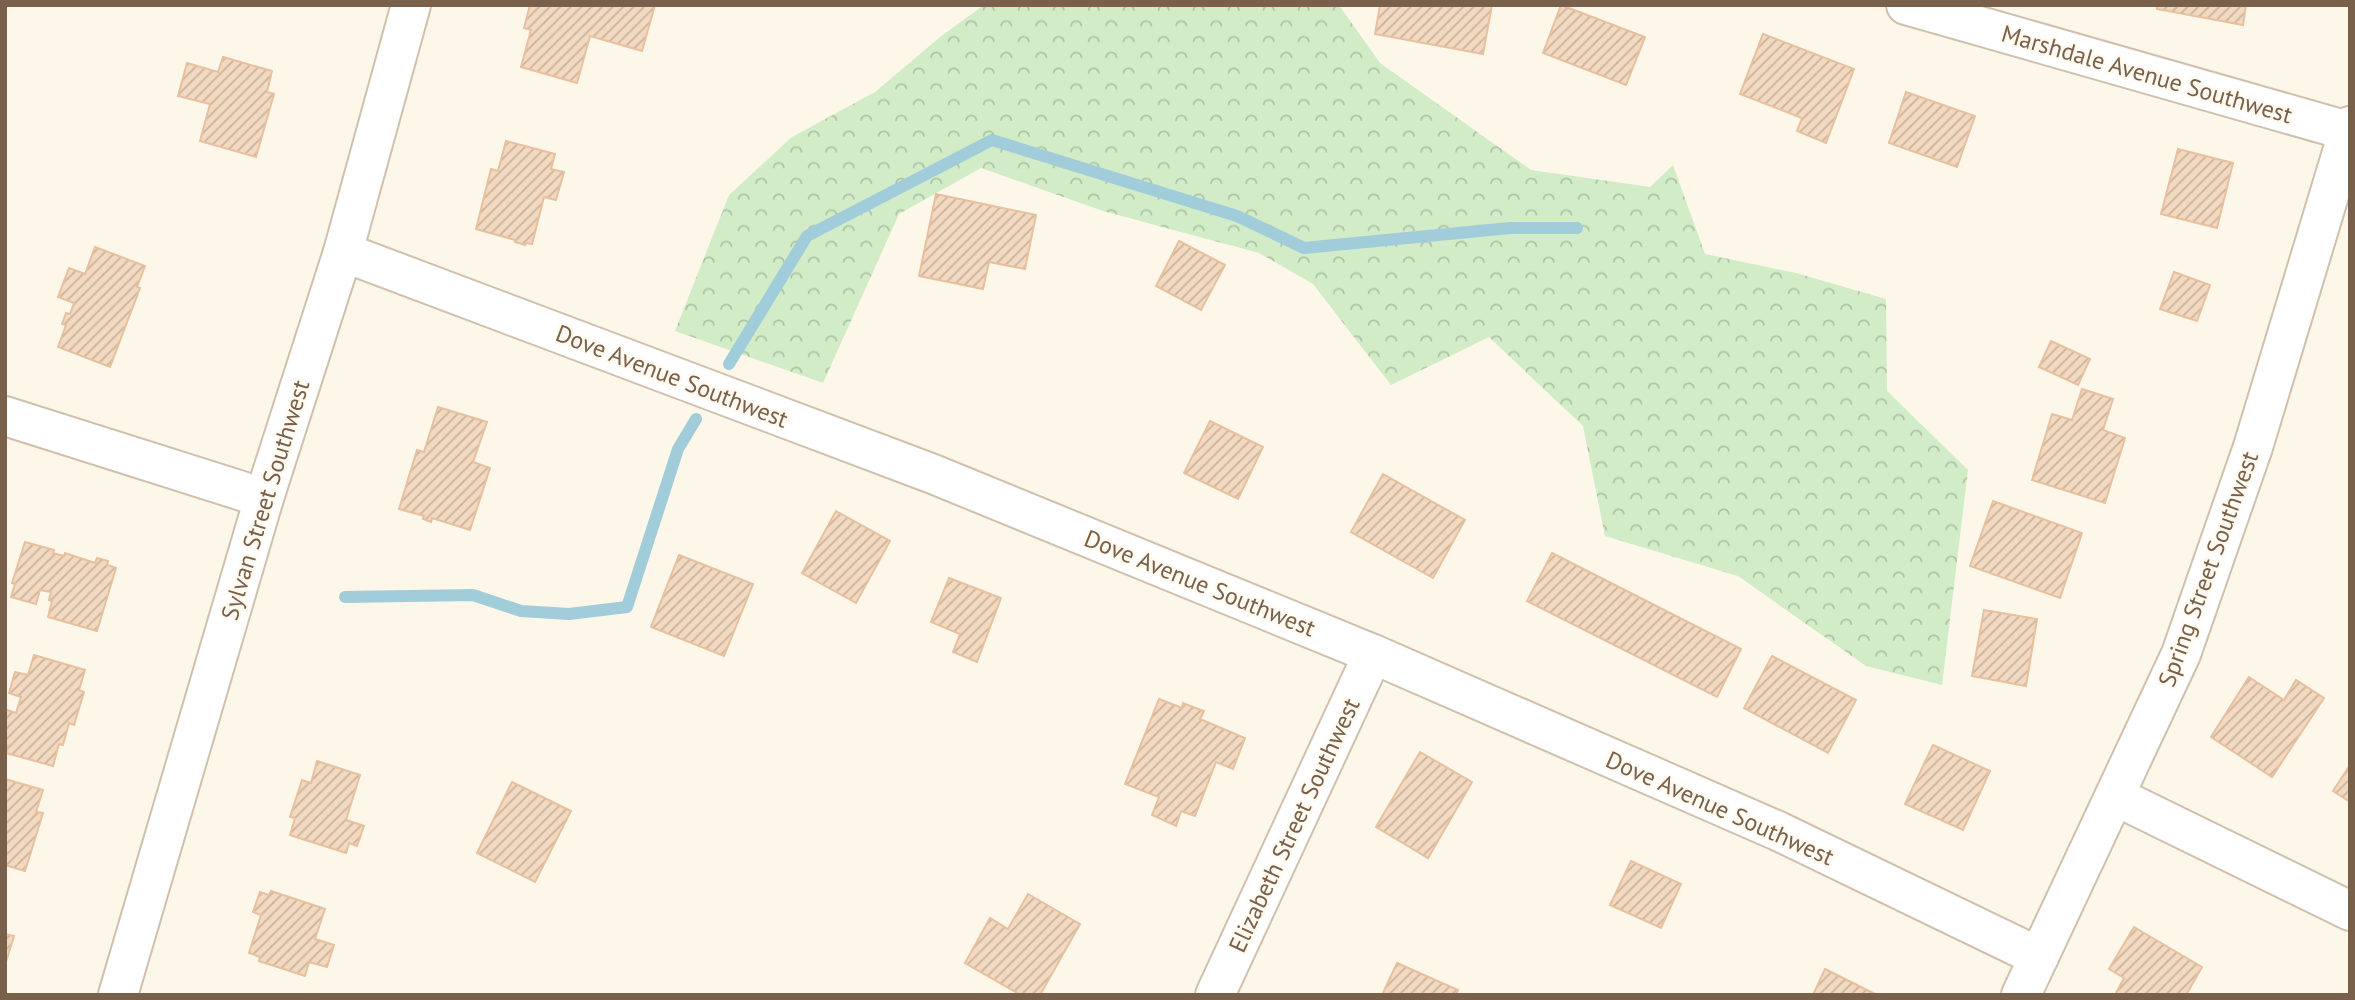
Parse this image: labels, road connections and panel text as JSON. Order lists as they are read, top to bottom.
{
  "streets": {
    "street": [
      "Marshdale Avenue Southwest",
      "Dove Avenue Southwest",
      "Sylvan Street Southwest",
      "Spring Street Southwest",
      "Elizabeth Street Southwest"
    ]
  },
  "crossings": [
    ["Marshdale Avenue Southwest", "Spring Street Southwest"],
    ["Dove Avenue Southwest", "Sylvan Street Southwest"],
    ["Dove Avenue Southwest", "Spring Street Southwest"],
    ["Dove Avenue Southwest", "Elizabeth Street Southwest"]
  ]
}
